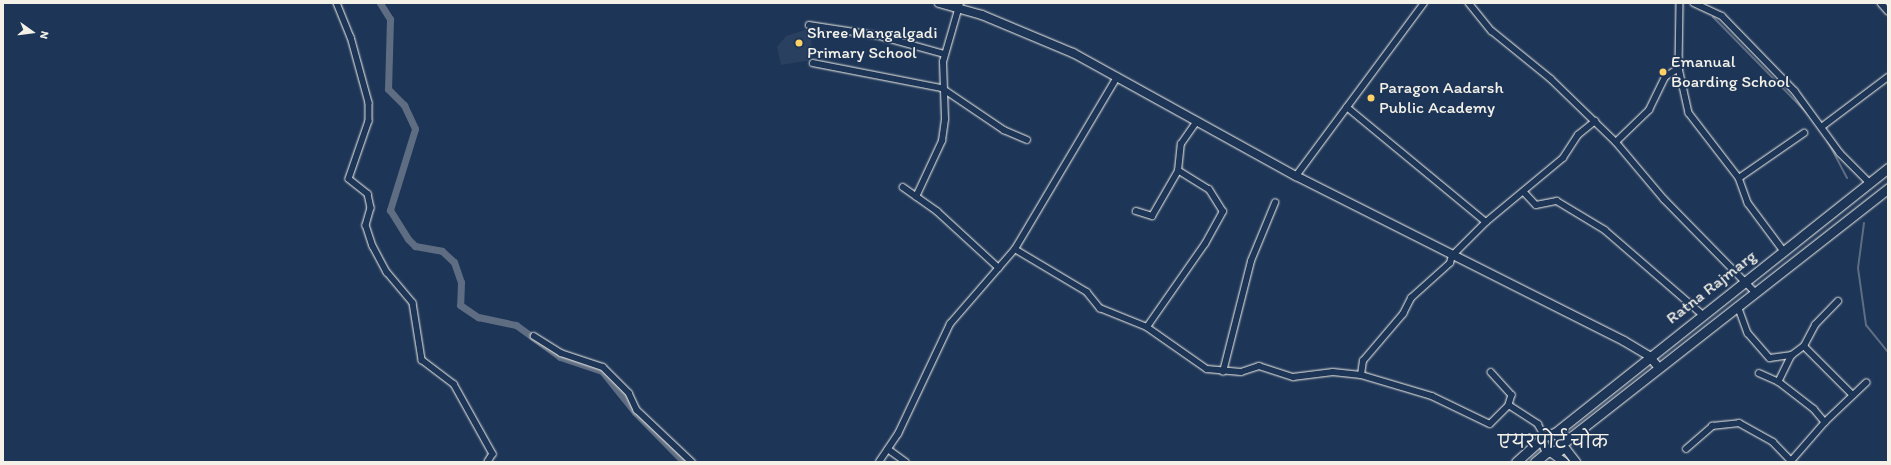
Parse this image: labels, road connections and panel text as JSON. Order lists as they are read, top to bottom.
{
  "streets": {
    "main road": ["Ratna Rajmarg"]
  },
  "districts": ["एयरपोर्ट चोक"],
  "places": ["Shree Mangalgadi Primary School", "Emanual Boarding School", "Paragon Aadarsh Public Academy"],
  "north": "right"
}
